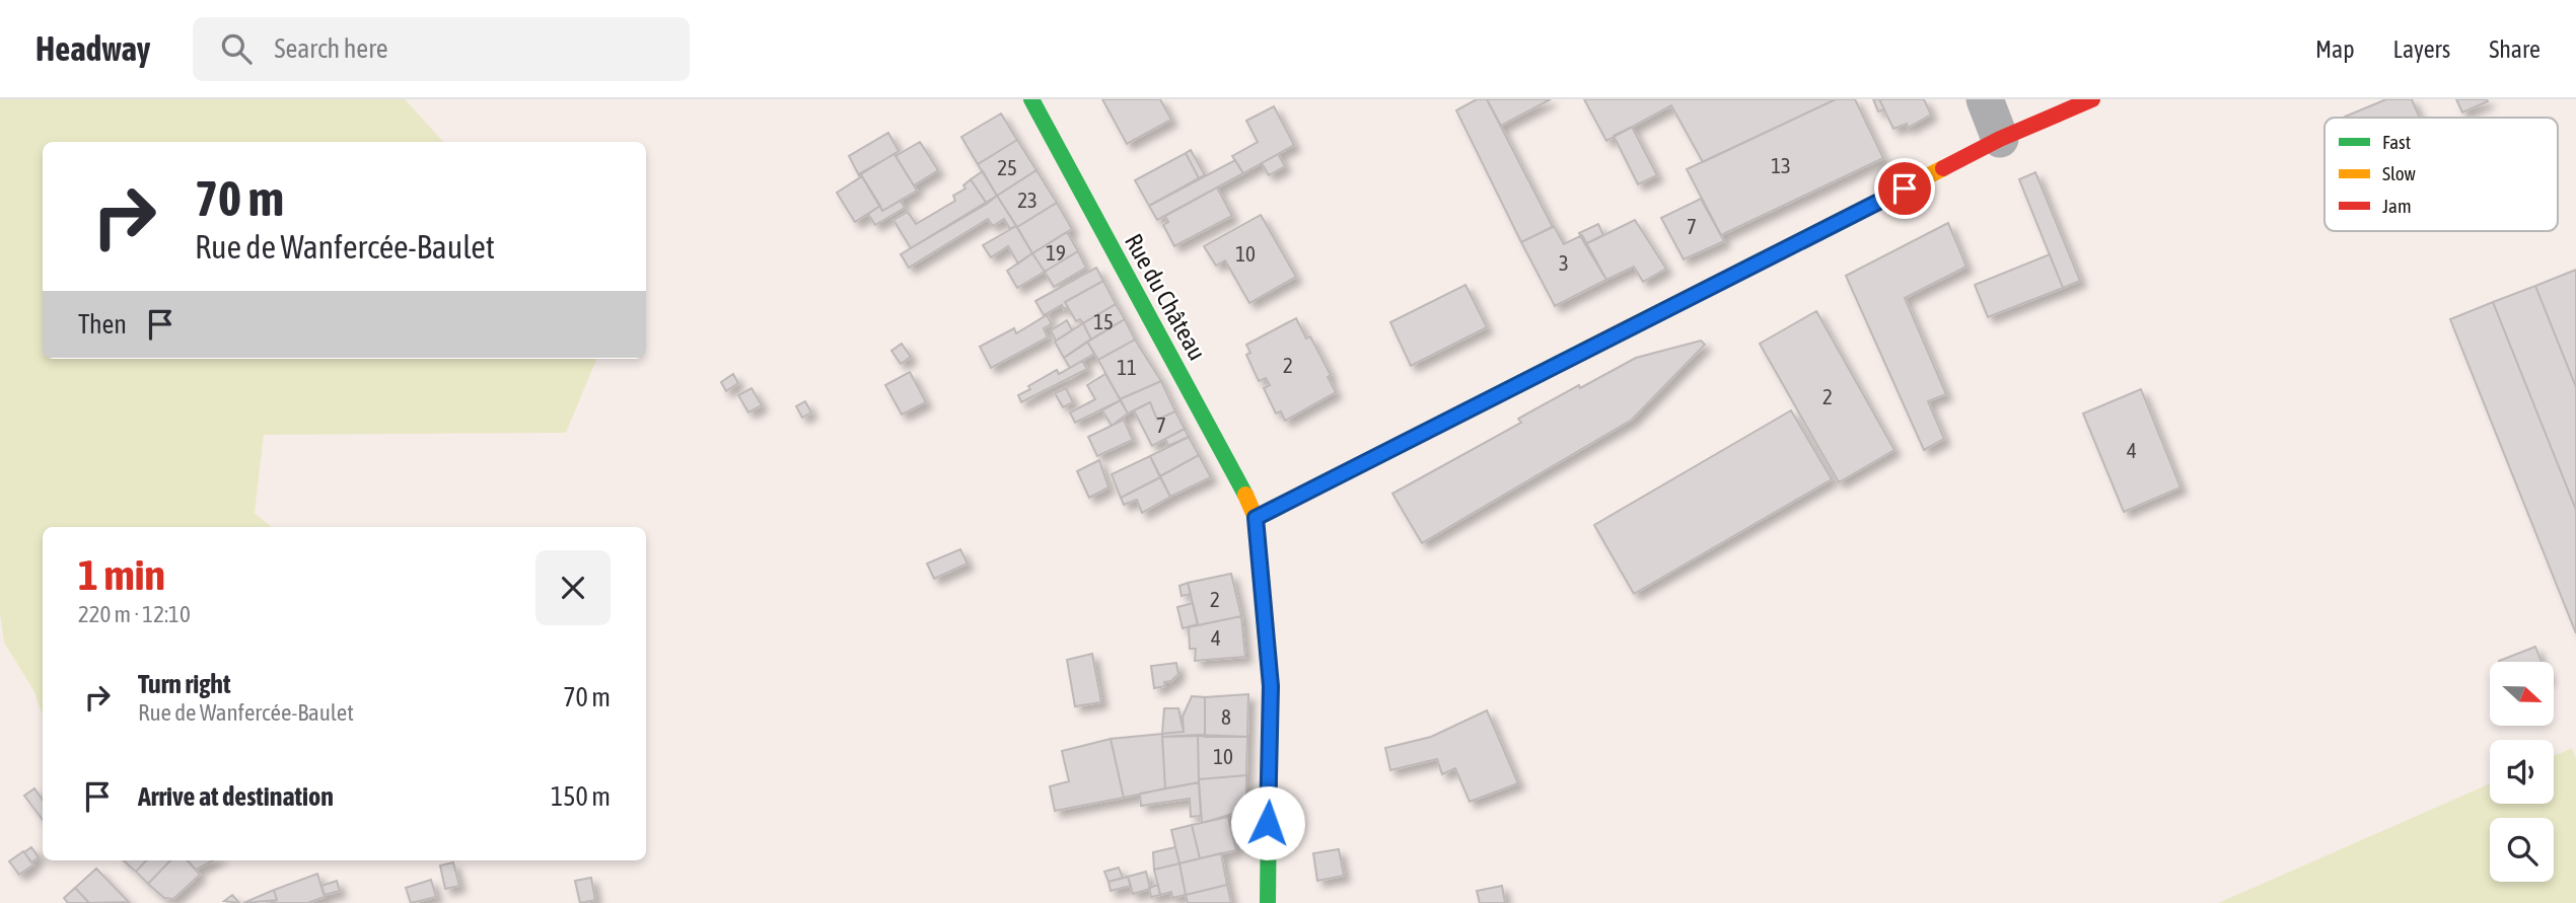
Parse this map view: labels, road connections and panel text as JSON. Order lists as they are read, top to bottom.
{
  "streets": {
    "main road": ["Rue du Château"]
  },
  "house_numbers": [
    "13",
    "25",
    "23",
    "7",
    "19",
    "10",
    "3",
    "15",
    "2",
    "11",
    "2",
    "7",
    "4",
    "2",
    "4",
    "8",
    "10"
  ],
  "legend": ["Fast", "Slow", "Jam"],
  "north": "right",
  "page": {
    "header": "Headway",
    "search": "Search here",
    "nav": ["Map", "Layers", "Share"],
    "turn": ["70 m", "Rue de Wanfercée-Baulet"],
    "then": "Then",
    "heading": ["1 min", "220 m · 12:10"],
    "list": [
      {
        "name": "Turn right",
        "note": "Rue de Wanfercée-Baulet",
        "value": "70 m"
      },
      {
        "name": "Arrive at destination",
        "value": "150 m"
      }
    ]
  }
}
